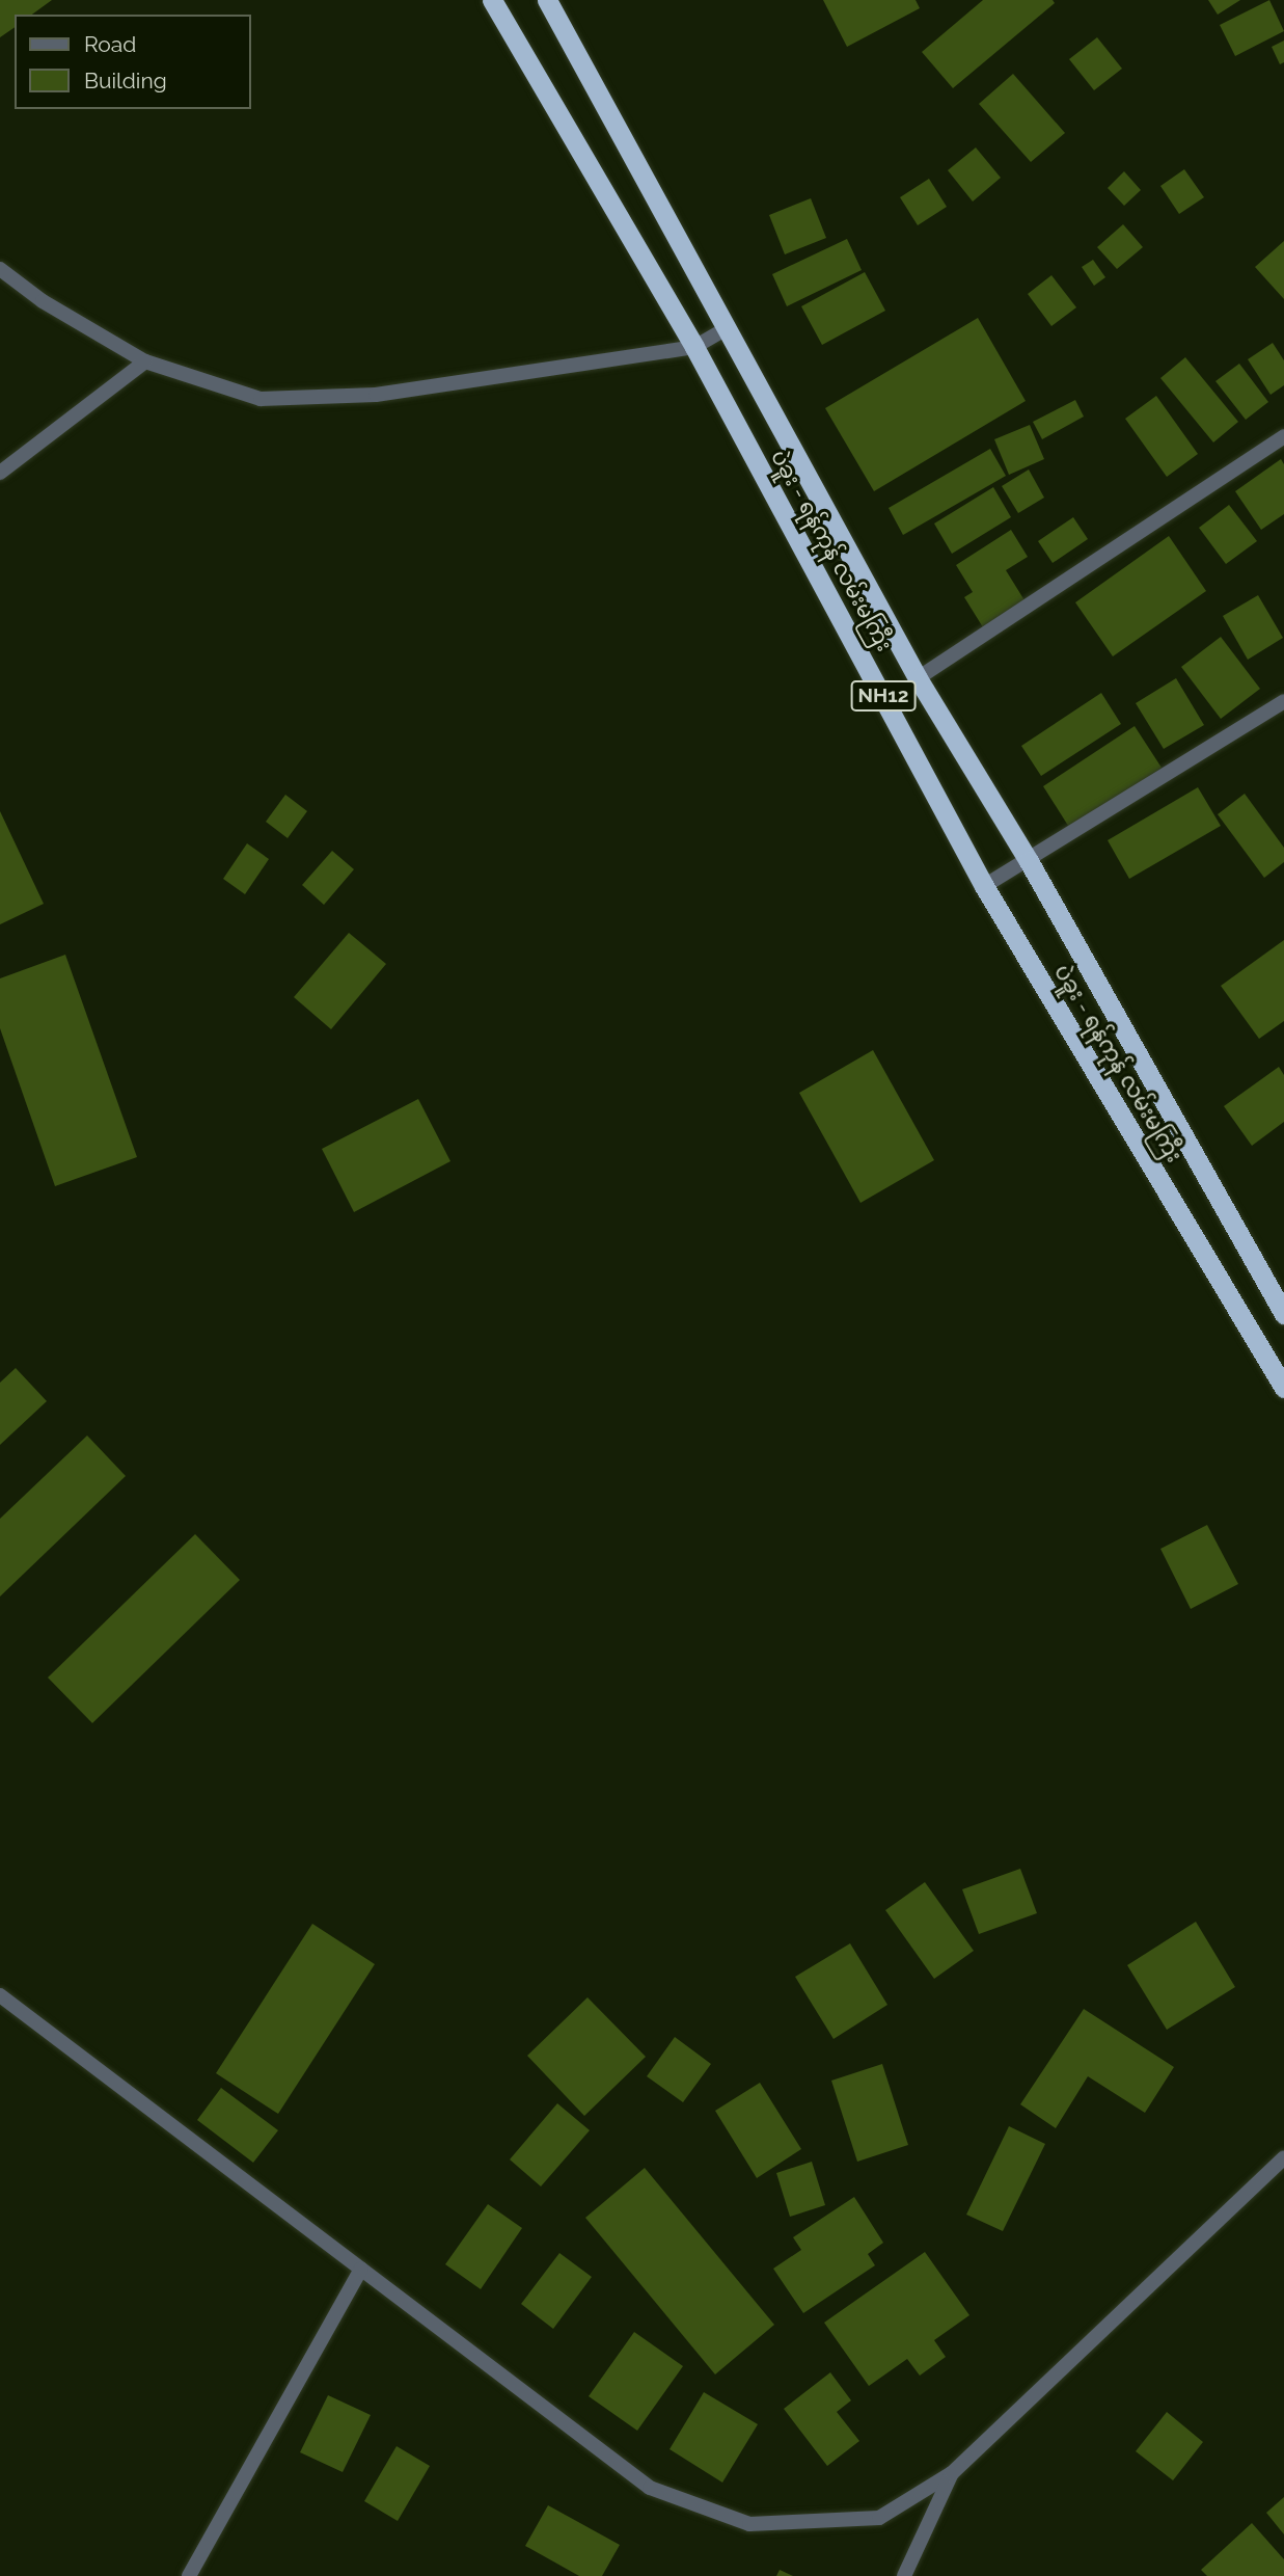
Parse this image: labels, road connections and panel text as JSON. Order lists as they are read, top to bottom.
{
  "streets": {
    "highway": ["ပဲခူး - ရန်ကုန် လမ်းမကြီး", "NH12"]
  },
  "legend": ["Road", "Building"]
}
